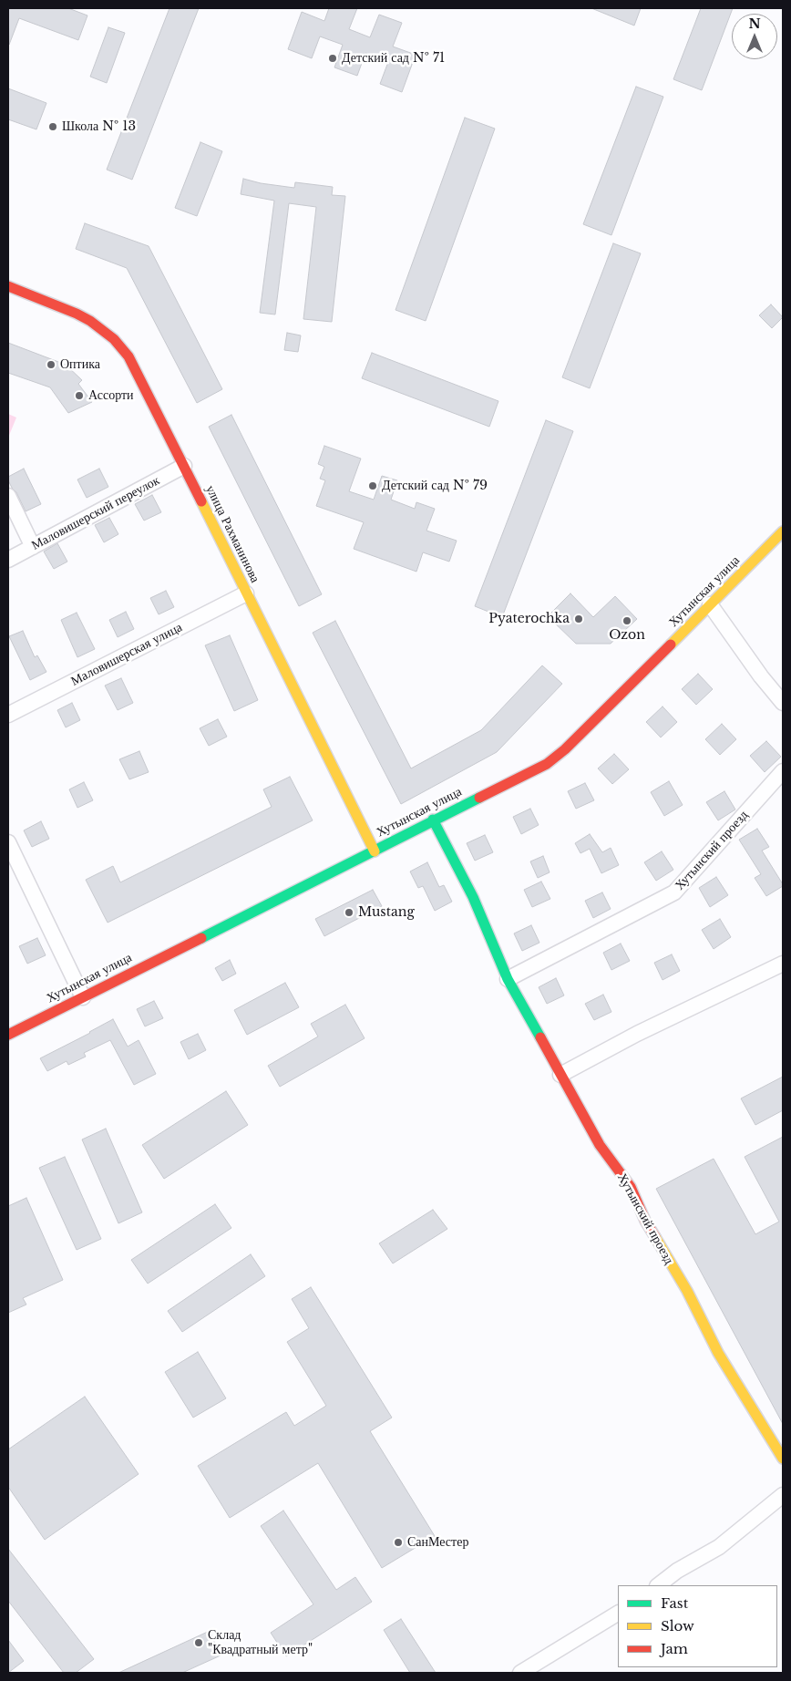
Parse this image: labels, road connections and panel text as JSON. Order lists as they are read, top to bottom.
{
  "streets": {
    "street": [
      "Маловишерский переулок",
      "улица Рахманинова",
      "Хутынская улица",
      "Маловишерская улица",
      "Хутынский проезд"
    ]
  },
  "crossings": [
    ["Маловишерский переулок", "улица Рахманинова"],
    ["улица Рахманинова", "Хутынская улица"],
    ["улица Рахманинова", "Маловишерская улица"],
    ["Хутынская улица", "Хутынский проезд"]
  ],
  "places": [
    "Детский сад № 71",
    "Школа № 13",
    "Оптика",
    "Ассорти",
    "Детский сад № 79",
    "Pyaterochka",
    "Ozon",
    "Mustang",
    "СанМестер",
    "Склад \"Квадратный метр\""
  ],
  "legend": ["Fast", "Slow", "Jam"],
  "north": "top"
}
